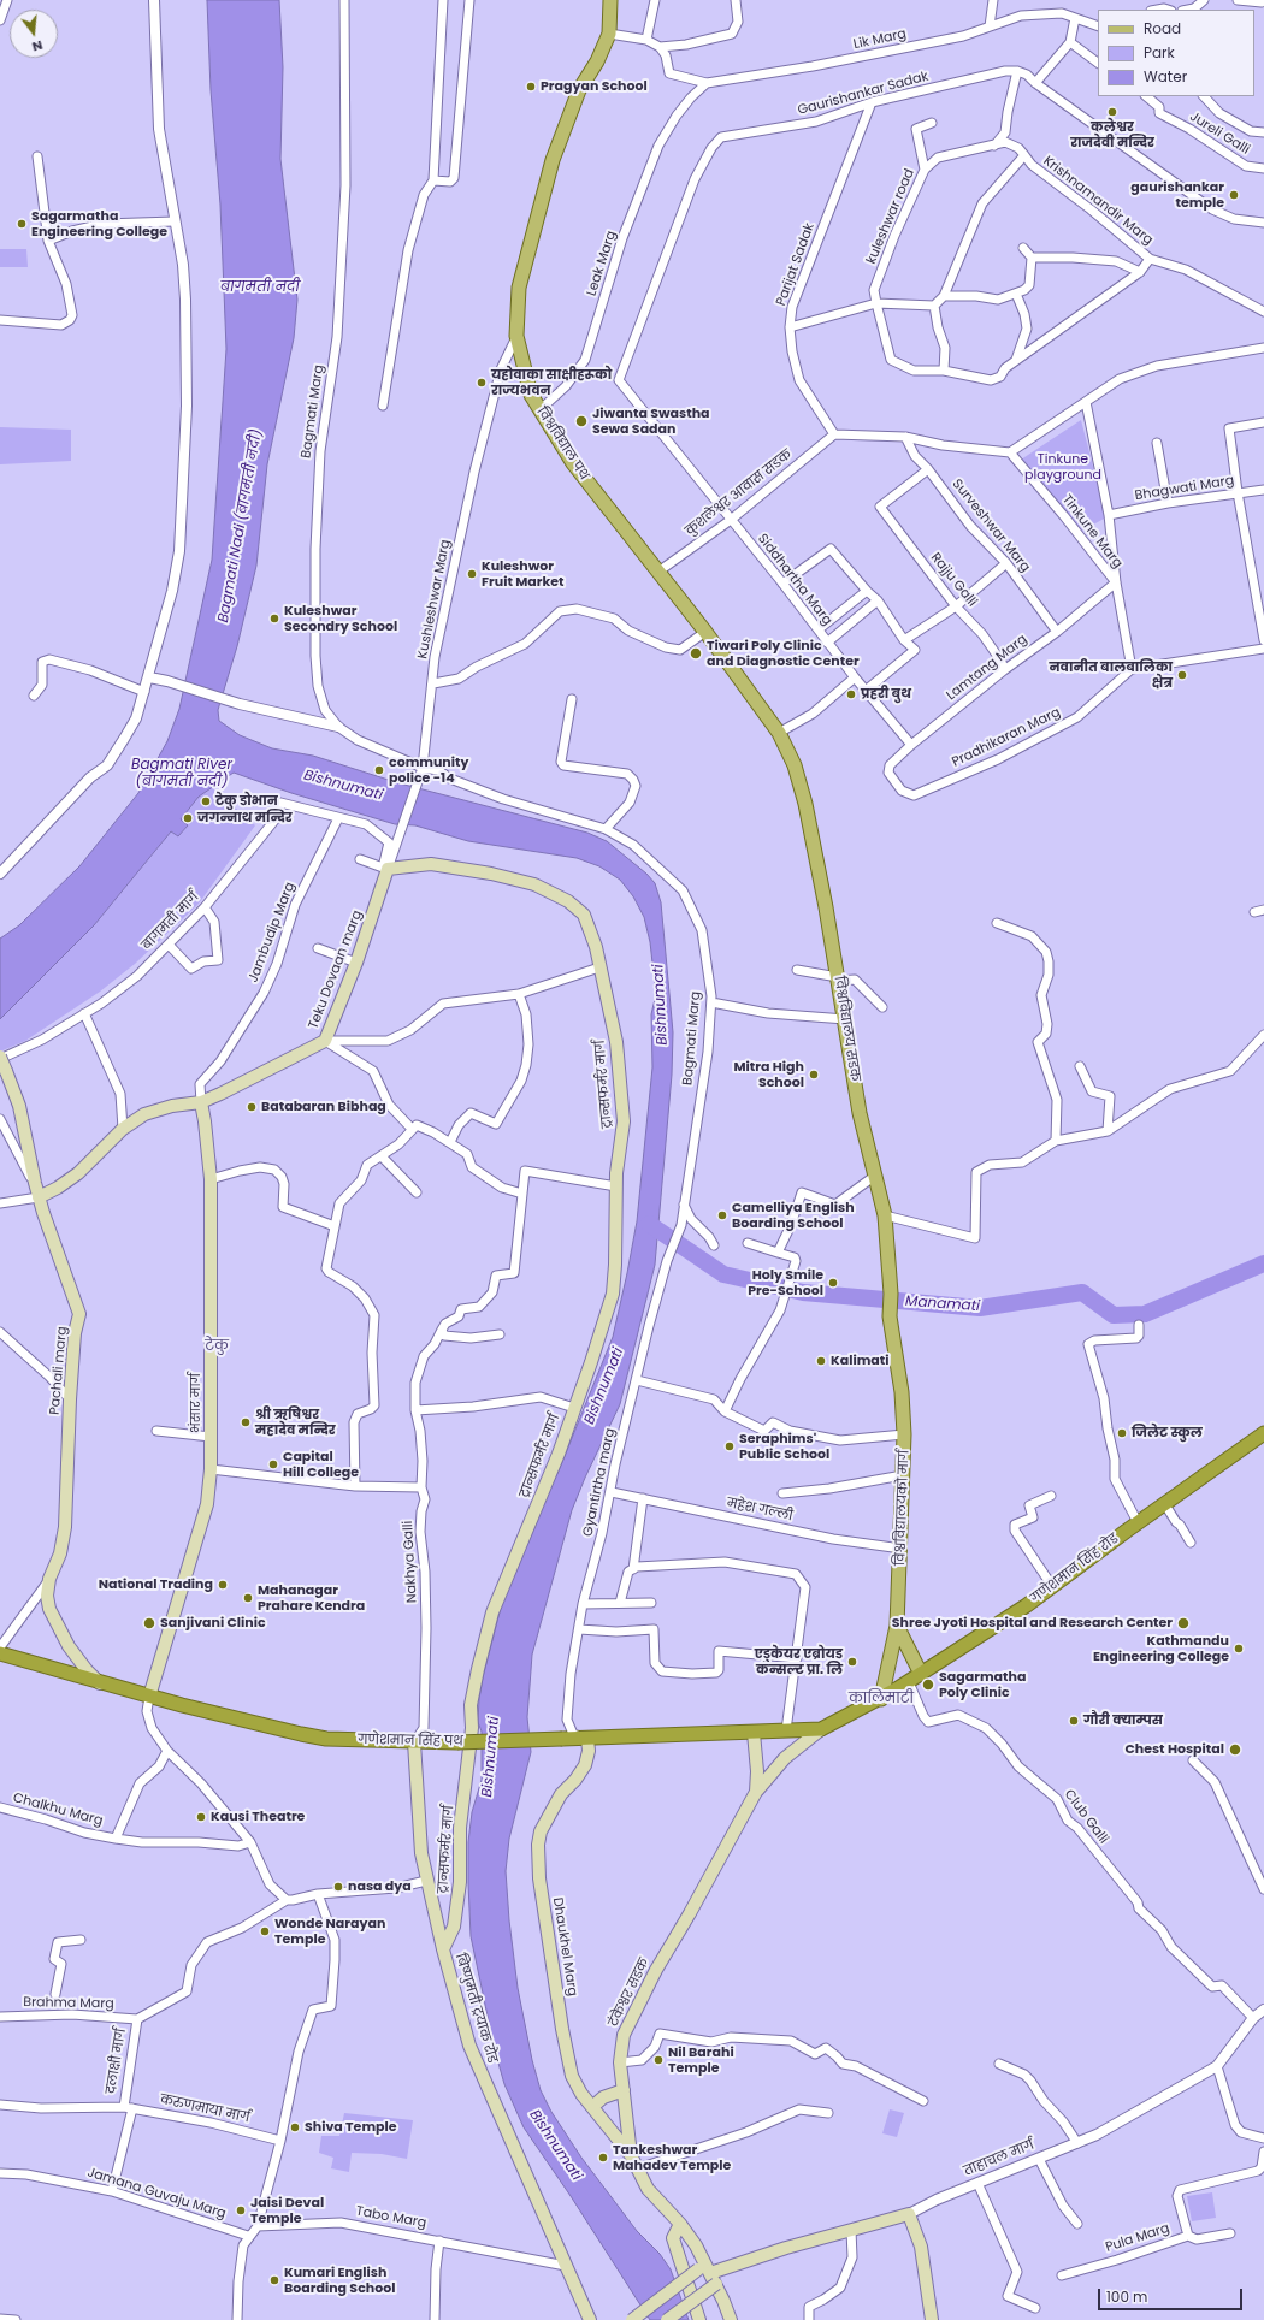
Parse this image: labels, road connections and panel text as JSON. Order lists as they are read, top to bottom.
{
  "streets": {
    "highway": ["गणेशमान सिंह रोड", "गणेशमान सिंह पथ"],
    "main road": [
      "विश्वविद्याल पथ",
      "Teku Dovaan marg",
      "विश्वविद्यालय सडक",
      "ट्रान्सफर्मर मार्ग",
      "Pachali marg",
      "भंसार मार्ग",
      "विश्वविद्यालयको मार्ग",
      "Dhaukhel Marg",
      "टंकेश्वर सडक",
      "बिष्णुमती ट्रयाक रोड",
      "ताहाचल मार्ग"
    ],
    "street": [
      "Lik Marg",
      "Gaurishankar Sadak",
      "Jureli Galli",
      "Krishnamandir Marg",
      "kuleshwar road",
      "Leak Marg",
      "Parijat Sadak",
      "Bagmati Marg",
      "Bhagwati Marg",
      "कुशलेश्वर आवास सडक",
      "Surveshwar Marg",
      "Tinkune Marg",
      "Siddhartha Marg",
      "Rajju Galli",
      "Kushleshwar Marg",
      "Lamtang Marg",
      "Pradhikaran Marg",
      "बागमती मार्ग",
      "Jambudip Marg",
      "Gyantirtha marg",
      "महेश गल्ली",
      "Nakhya Galli",
      "Chalkhu Marg",
      "Club Galli",
      "Brahma Marg",
      "दलाक्षी मार्ग",
      "करुणमाया मार्ग",
      "Jamana Guvaju Marg",
      "Tabo Marg",
      "Pula Marg"
    ]
  },
  "crossings": [
    ["Lik Marg", "Leak Marg"],
    ["Gaurishankar Sadak", "Parijat Sadak"],
    ["Gaurishankar Sadak", "कुशलेश्वर आवास सडक"],
    ["Gaurishankar Sadak", "Siddhartha Marg"],
    ["Krishnamandir Marg", "kuleshwar road"],
    ["Leak Marg", "विश्वविद्याल पथ"],
    ["Parijat Sadak", "कुशलेश्वर आवास सडक"],
    ["Bagmati Marg", "Gyantirtha marg"],
    ["विश्वविद्याल पथ", "कुशलेश्वर आवास सडक"],
    ["विश्वविद्याल पथ", "Kushleshwar Marg"],
    ["विश्वविद्याल पथ", "विश्वविद्यालय सडक"],
    ["Bhagwati Marg", "Tinkune Marg"],
    ["कुशलेश्वर आवास सडक", "Siddhartha Marg"],
    ["Surveshwar Marg", "Rajju Galli"],
    ["Surveshwar Marg", "Lamtang Marg"],
    ["Tinkune Marg", "Lamtang Marg"],
    ["Tinkune Marg", "Pradhikaran Marg"],
    ["Siddhartha Marg", "Lamtang Marg"],
    ["Rajju Galli", "Lamtang Marg"],
    ["Lamtang Marg", "Pradhikaran Marg"],
    ["बागमती मार्ग", "Jambudip Marg"],
    ["बागमती मार्ग", "Pachali marg"],
    ["Jambudip Marg", "Teku Dovaan marg"],
    ["Jambudip Marg", "भंसार मार्ग"],
    ["Teku Dovaan marg", "ट्रान्सफर्मर मार्ग"],
    ["Teku Dovaan marg", "Pachali marg"],
    ["Teku Dovaan marg", "भंसार मार्ग"],
    ["विश्वविद्यालय सडक", "विश्वविद्यालयको मार्ग"],
    ["ट्रान्सफर्मर मार्ग", "बिष्णुमती ट्रयाक रोड"],
    ["भंसार मार्ग", "गणेशमान सिंह पथ"],
    ["Gyantirtha marg", "महेश गल्ली"],
    ["Gyantirtha marg", "गणेशमान सिंह पथ"],
    ["Gyantirtha marg", "Dhaukhel Marg"],
    ["विश्वविद्यालयको मार्ग", "महेश गल्ली"],
    ["विश्वविद्यालयको मार्ग", "गणेशमान सिंह रोड"],
    ["विश्वविद्यालयको मार्ग", "गणेशमान सिंह पथ"],
    ["Nakhya Galli", "गणेशमान सिंह पथ"],
    ["Nakhya Galli", "बिष्णुमती ट्रयाक रोड"],
    ["गणेशमान सिंह रोड", "गणेशमान सिंह पथ"],
    ["गणेशमान सिंह रोड", "Club Galli"],
    ["गणेशमान सिंह पथ", "Dhaukhel Marg"],
    ["गणेशमान सिंह पथ", "टंकेश्वर सडक"],
    ["गणेशमान सिंह पथ", "बिष्णुमती ट्रयाक रोड"],
    ["Club Galli", "ताहाचल मार्ग"],
    ["Dhaukhel Marg", "टंकेश्वर सडक"],
    ["टंकेश्वर सडक", "ताहाचल मार्ग"],
    ["Brahma Marg", "दलाक्षी मार्ग"],
    ["दलाक्षी मार्ग", "करुणमाया मार्ग"],
    ["दलाक्षी मार्ग", "Jamana Guvaju Marg"]
  ],
  "districts": ["टेकु", "कालिमाटी"],
  "water": [
    "बागमती नदी",
    "Bagmati Nadi (बागमती नदी)",
    "Bagmati River (बागमती नदी)",
    "Bishnumati",
    "Manamati"
  ],
  "parks": ["Tinkune playground"],
  "places": [
    "Pragyan School",
    "कुलेश्वर राजदेवी मन्दिर",
    "gaurishankar temple",
    "Sagarmatha Engineering College",
    "यहोवाका साक्षीहरूको राज्यभवन",
    "Jiwanta Swastha Sewa Sadan",
    "Kuleshwor Fruit Market",
    "Kuleshwar Secondry School",
    "Tiwari Poly Clinic and Diagnostic Center",
    "नवानीत बालबालिका क्षेत्र",
    "प्रहरी बुथ",
    "community police -14",
    "टेकु डोभान",
    "जगन्नाथ मन्दिर",
    "Mitra High School",
    "Batabaran Bibhag",
    "Camelliya English Boarding School",
    "Holy Smile Pre-School",
    "Kalimati",
    "श्री ऋषिश्वर महादेव मन्दिर",
    "जिलेट स्कुल",
    "Seraphims' Public School",
    "Capital Hill College",
    "National Trading",
    "Mahanagar Prahare Kendra",
    "Sanjivani Clinic",
    "Shree Jyoti Hospital and Research Center",
    "Kathmandu Engineering College",
    "एडुकेयर एब्रोयड कन्सल्ट प्रा. लि",
    "Sagarmatha Poly Clinic",
    "गौरी क्याम्पस",
    "Chest Hospital",
    "Kausi Theatre",
    "nasa dya",
    "Wonde Narayan Temple",
    "Nil Barahi Temple",
    "Shiva Temple",
    "Tankeshwar Mahadev Temple",
    "Jaisi Deval Temple",
    "Kumari English Boarding School"
  ],
  "legend": ["Road", "Park", "Water"],
  "scale_bar": "100 m",
  "north": "bottom"
}
